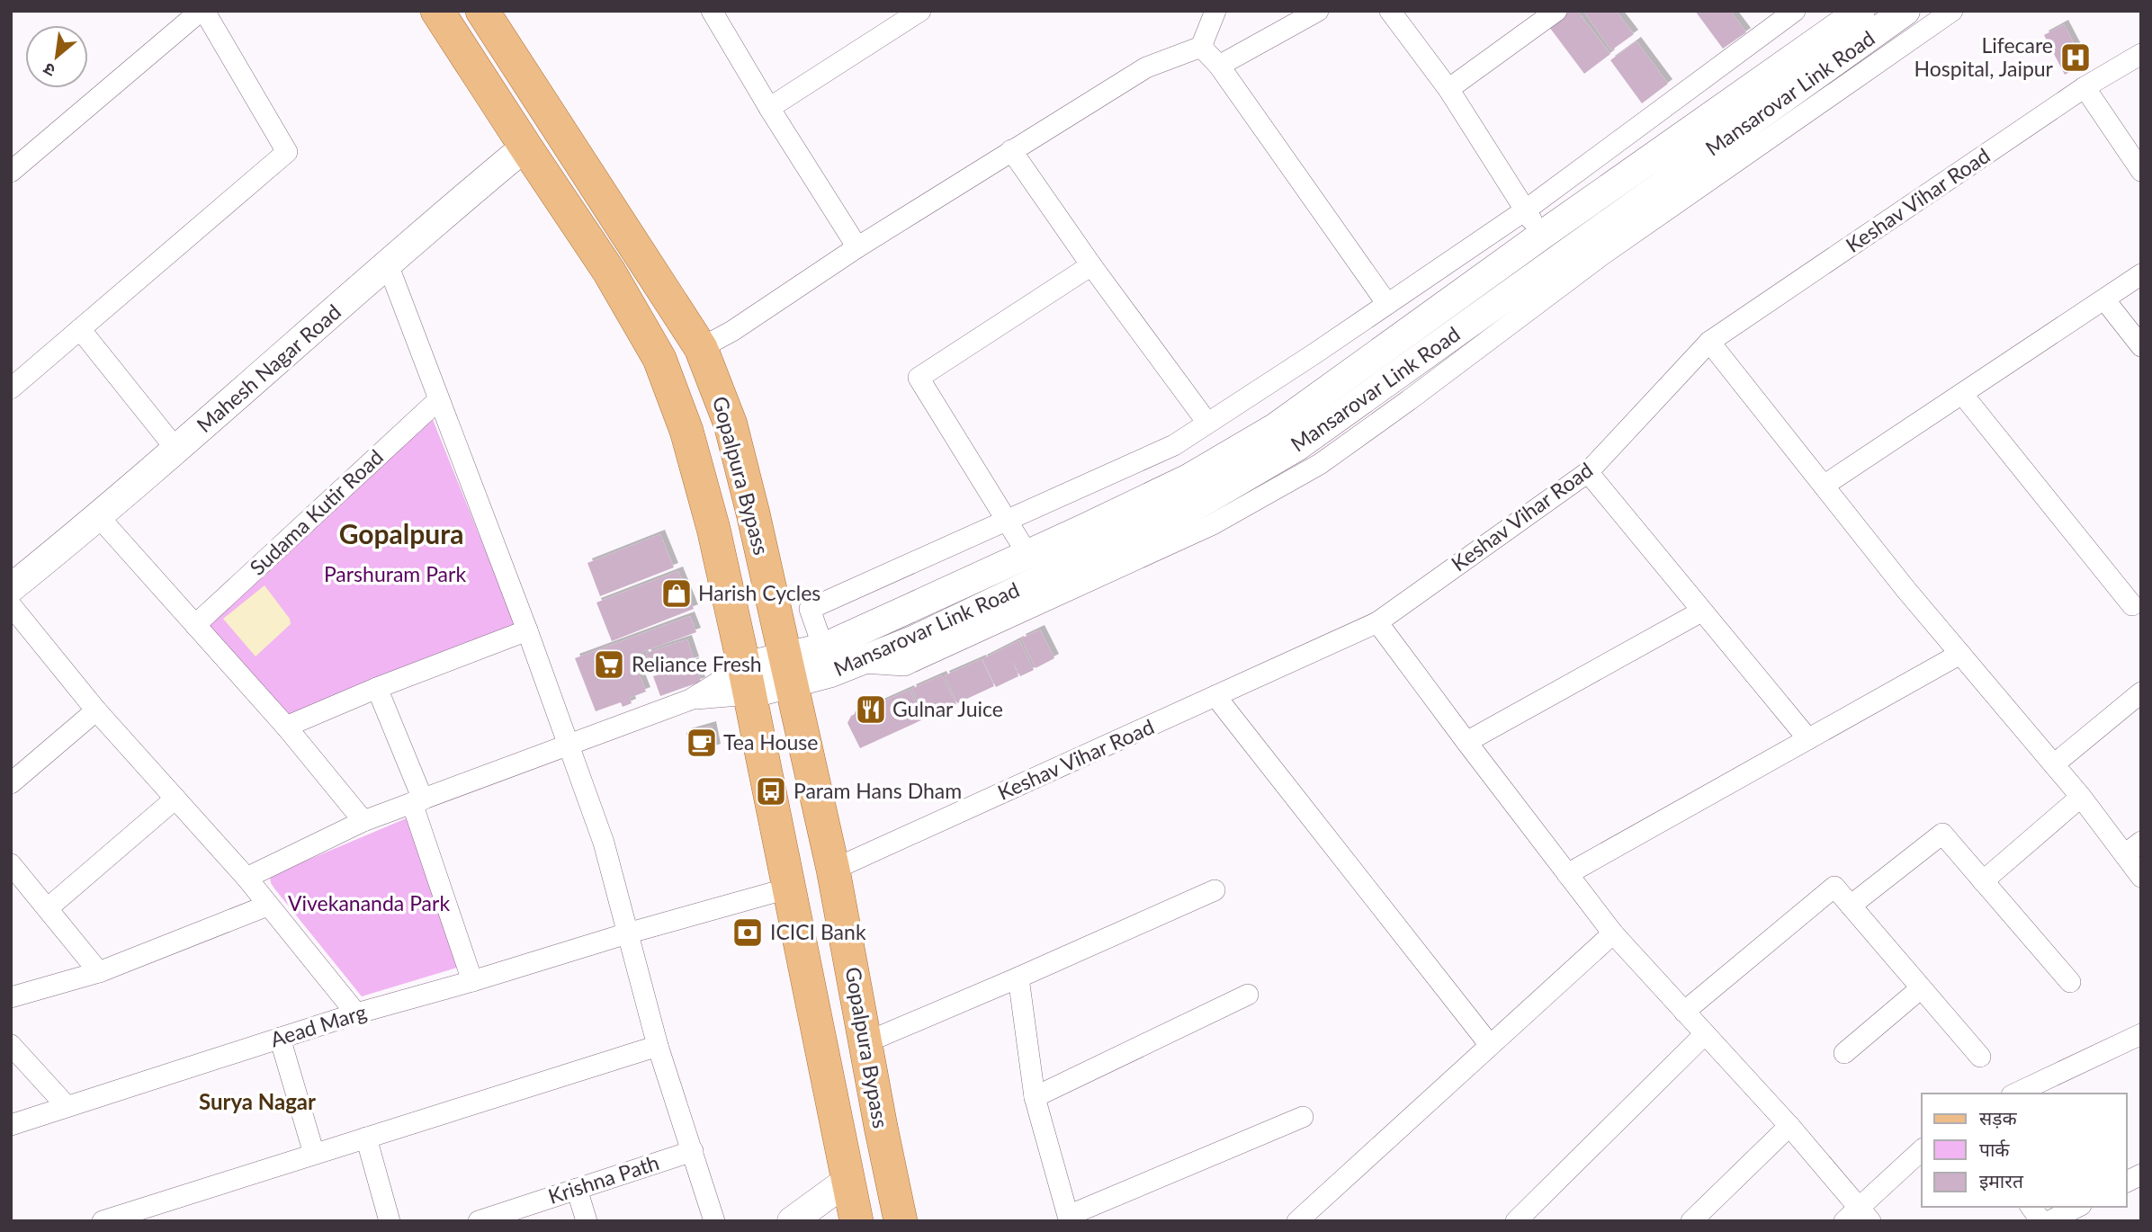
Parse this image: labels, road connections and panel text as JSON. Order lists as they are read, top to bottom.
{
  "streets": {
    "main road": ["Gopalpura Bypass"],
    "street": [
      "Mansarovar Link Road",
      "Keshav Vihar Road",
      "Mahesh Nagar Road",
      "Sudama Kutir Road",
      "Aead Marg",
      "Krishna Path"
    ]
  },
  "crossings": [
    ["Mansarovar Link Road", "Gopalpura Bypass"],
    ["Keshav Vihar Road", "Gopalpura Bypass"],
    ["Mahesh Nagar Road", "Gopalpura Bypass"],
    ["Gopalpura Bypass", "Aead Marg"]
  ],
  "districts": ["Gopalpura", "Surya Nagar"],
  "parks": ["Parshuram Park", "Vivekananda Park"],
  "places": {
    "hospital": ["Lifecare Hospital, Jaipur"],
    "shop": ["Harish Cycles"],
    "supermarket": ["Reliance Fresh"],
    "restaurant": ["Gulnar Juice"],
    "cafe": ["Tea House"],
    "bus stop": ["Param Hans Dham"],
    "bank": ["ICICI Bank"]
  },
  "legend": ["सड़क", "पार्क", "इमारत"],
  "north": "bottom left"
}
